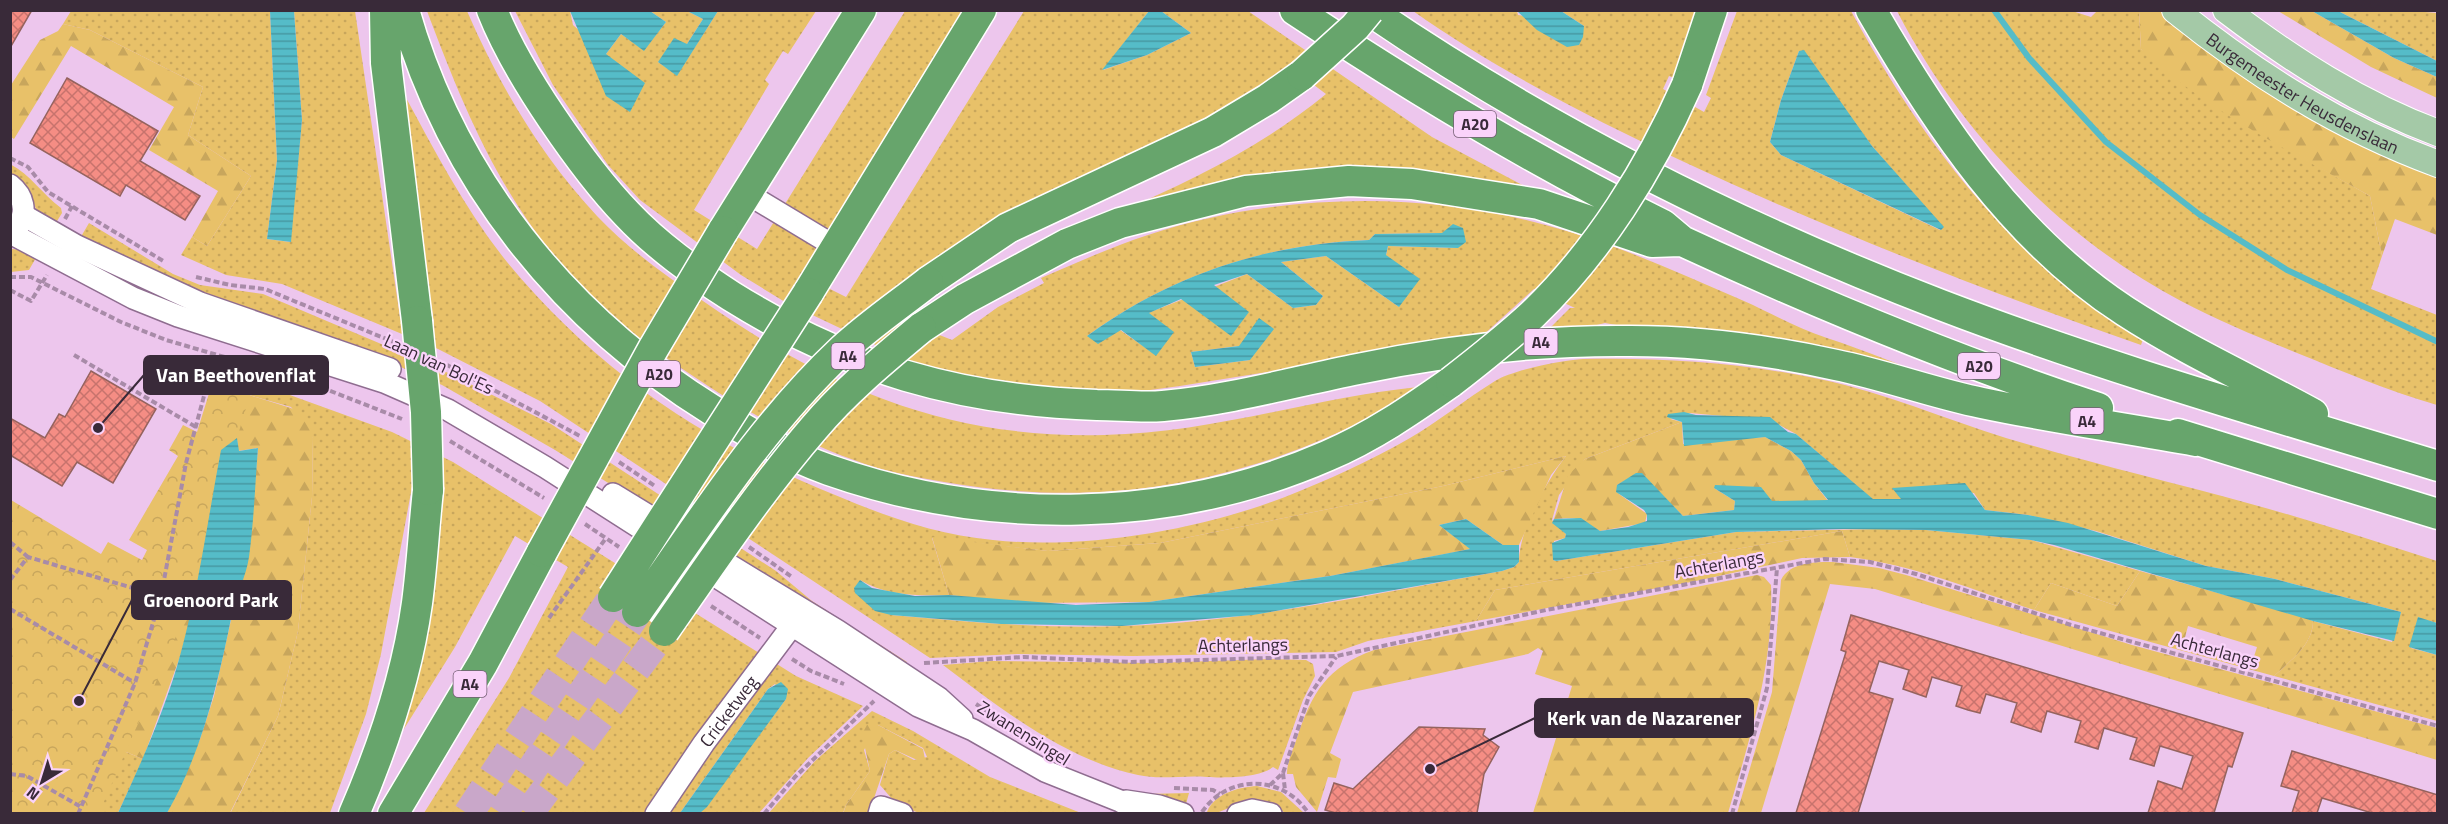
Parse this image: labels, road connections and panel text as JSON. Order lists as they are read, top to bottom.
{
  "streets": {
    "highway": ["A20", "A4"],
    "main road": ["Burgemeester Heusdenslaan"],
    "street": ["Laan van Bol'Es", "Cricketweg", "Zwanensingel"],
    "path": ["Achterlangs"]
  },
  "crossings": [
    ["A20", "A4"],
    ["Laan van Bol'Es", "Cricketweg"],
    ["Laan van Bol'Es", "Zwanensingel"]
  ],
  "places": ["Van Beethovenflat", "Groenoord Park", "Kerk van de Nazarener"],
  "north": "bottom left"
}
